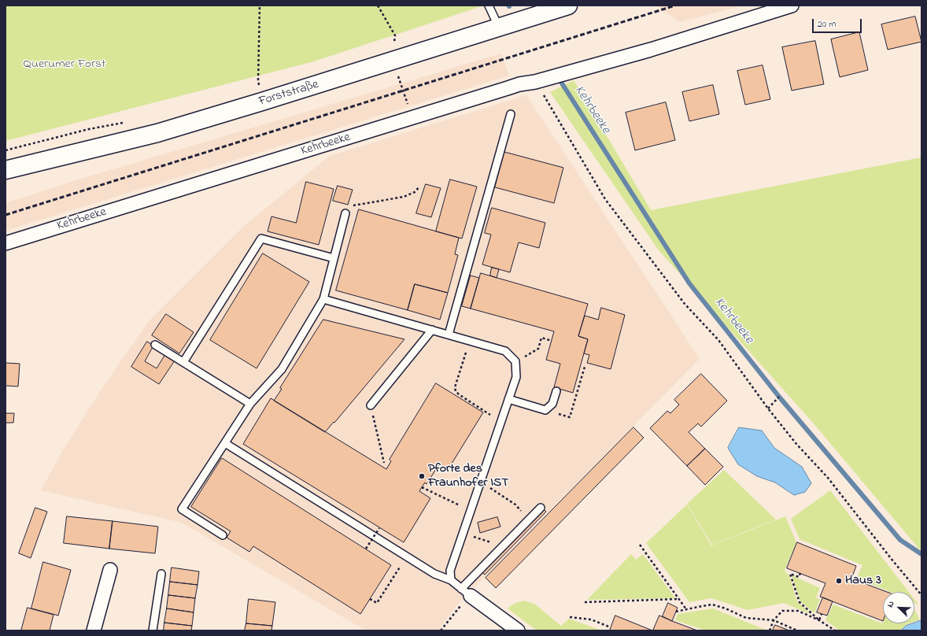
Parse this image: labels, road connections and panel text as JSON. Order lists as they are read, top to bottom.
{
  "streets": {
    "main road": ["Forststraße"],
    "street": ["Kehrbeeke"]
  },
  "water": ["Kehrbeeke"],
  "parks": ["Querumer Forst"],
  "places": ["Pforte des Fraunhofer IST", "Haus 3"],
  "scale_bar": "20 m",
  "north": "top left"
}
